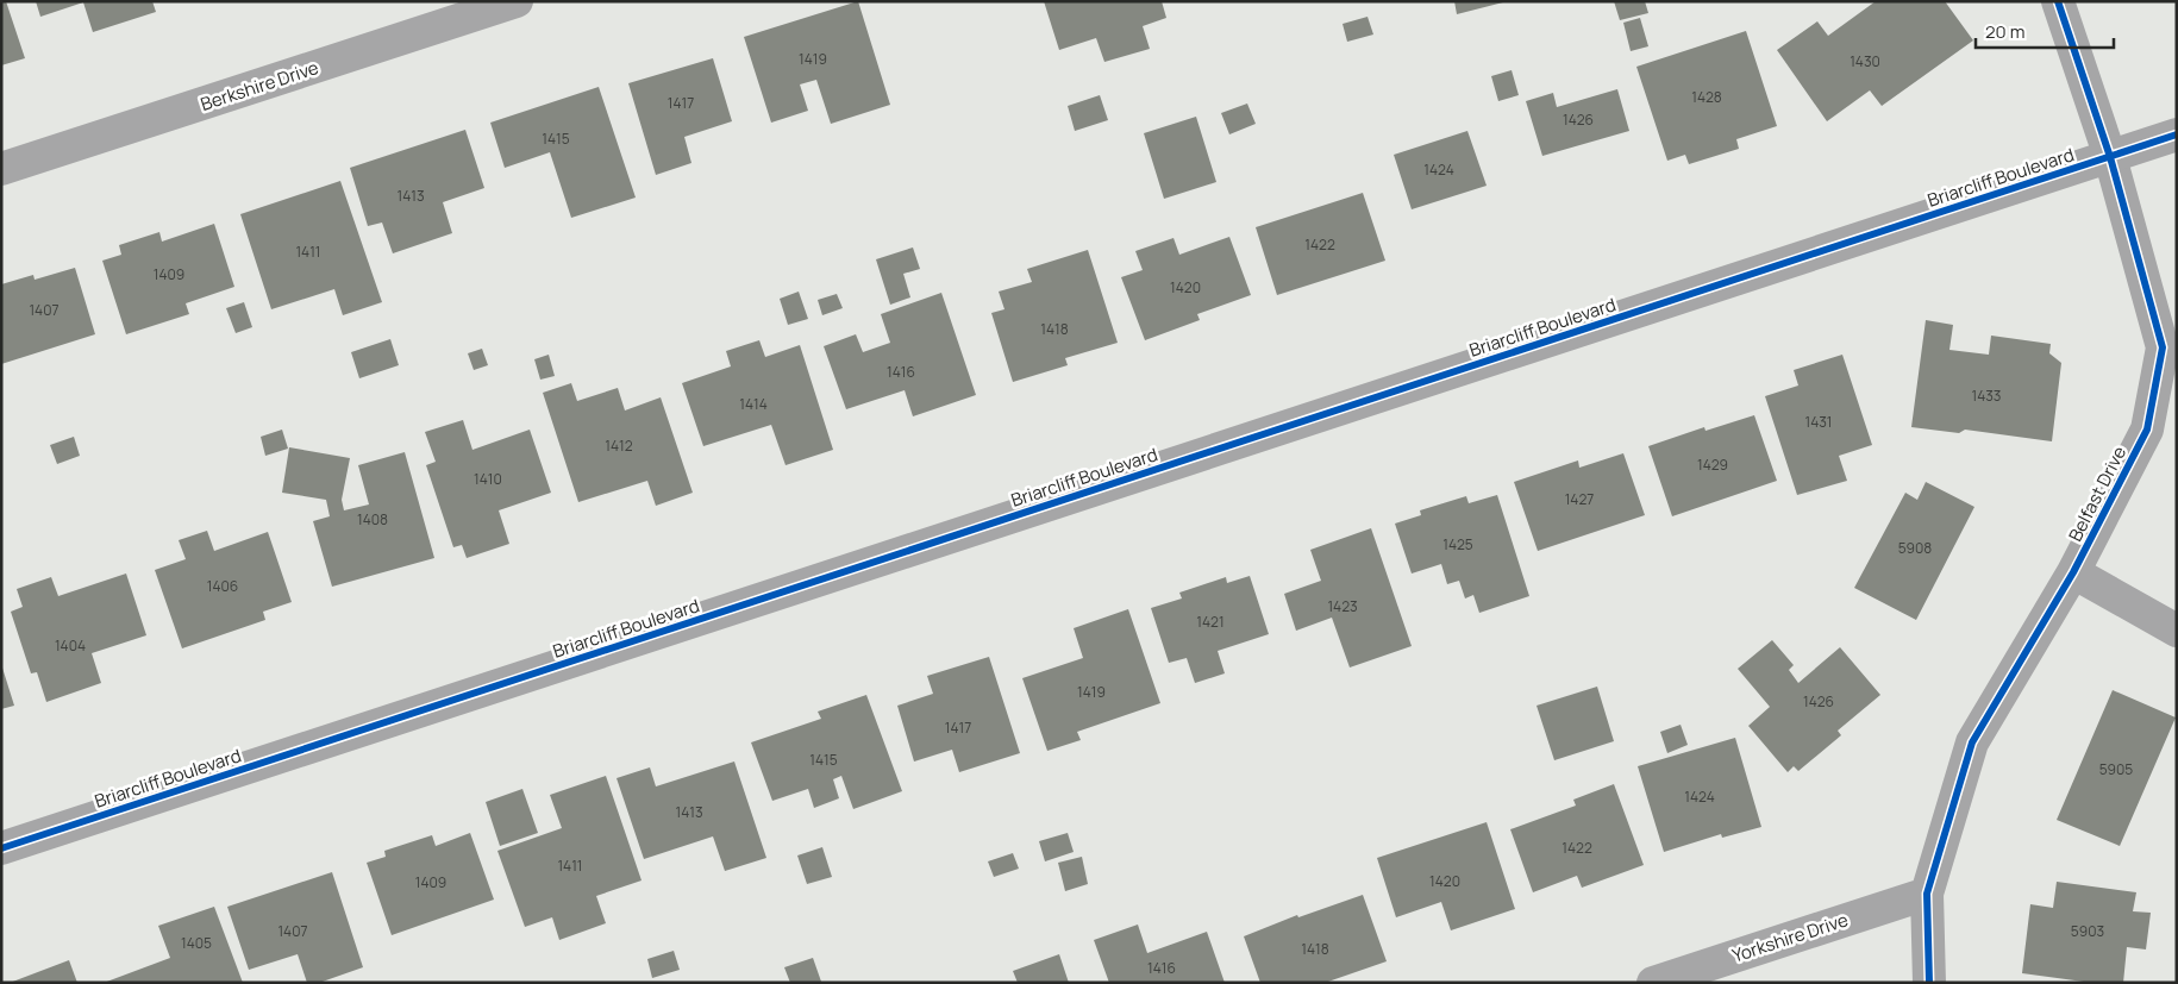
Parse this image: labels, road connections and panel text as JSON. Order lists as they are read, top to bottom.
{
  "streets": {
    "street": [
      "Berkshire Drive",
      "Briarcliff Boulevard",
      "Belfast Drive",
      "Yorkshire Drive"
    ]
  },
  "crossings": [
    ["Briarcliff Boulevard", "Belfast Drive"],
    ["Belfast Drive", "Yorkshire Drive"]
  ],
  "house_numbers": [
    "1419",
    "1430",
    "1428",
    "1417",
    "1426",
    "1415",
    "1424",
    "1413",
    "1422",
    "1411",
    "1409",
    "1420",
    "1407",
    "1418",
    "1416",
    "1433",
    "1414",
    "1431",
    "1412",
    "1429",
    "1410",
    "1427",
    "1408",
    "1425",
    "5908",
    "1406",
    "1423",
    "1421",
    "1404",
    "1419",
    "1426",
    "1417",
    "1415",
    "5905",
    "1424",
    "1413",
    "1422",
    "1411",
    "1420",
    "1409",
    "1407",
    "5903",
    "1405",
    "1418",
    "1416"
  ],
  "scale_bar": "20 m"
}
